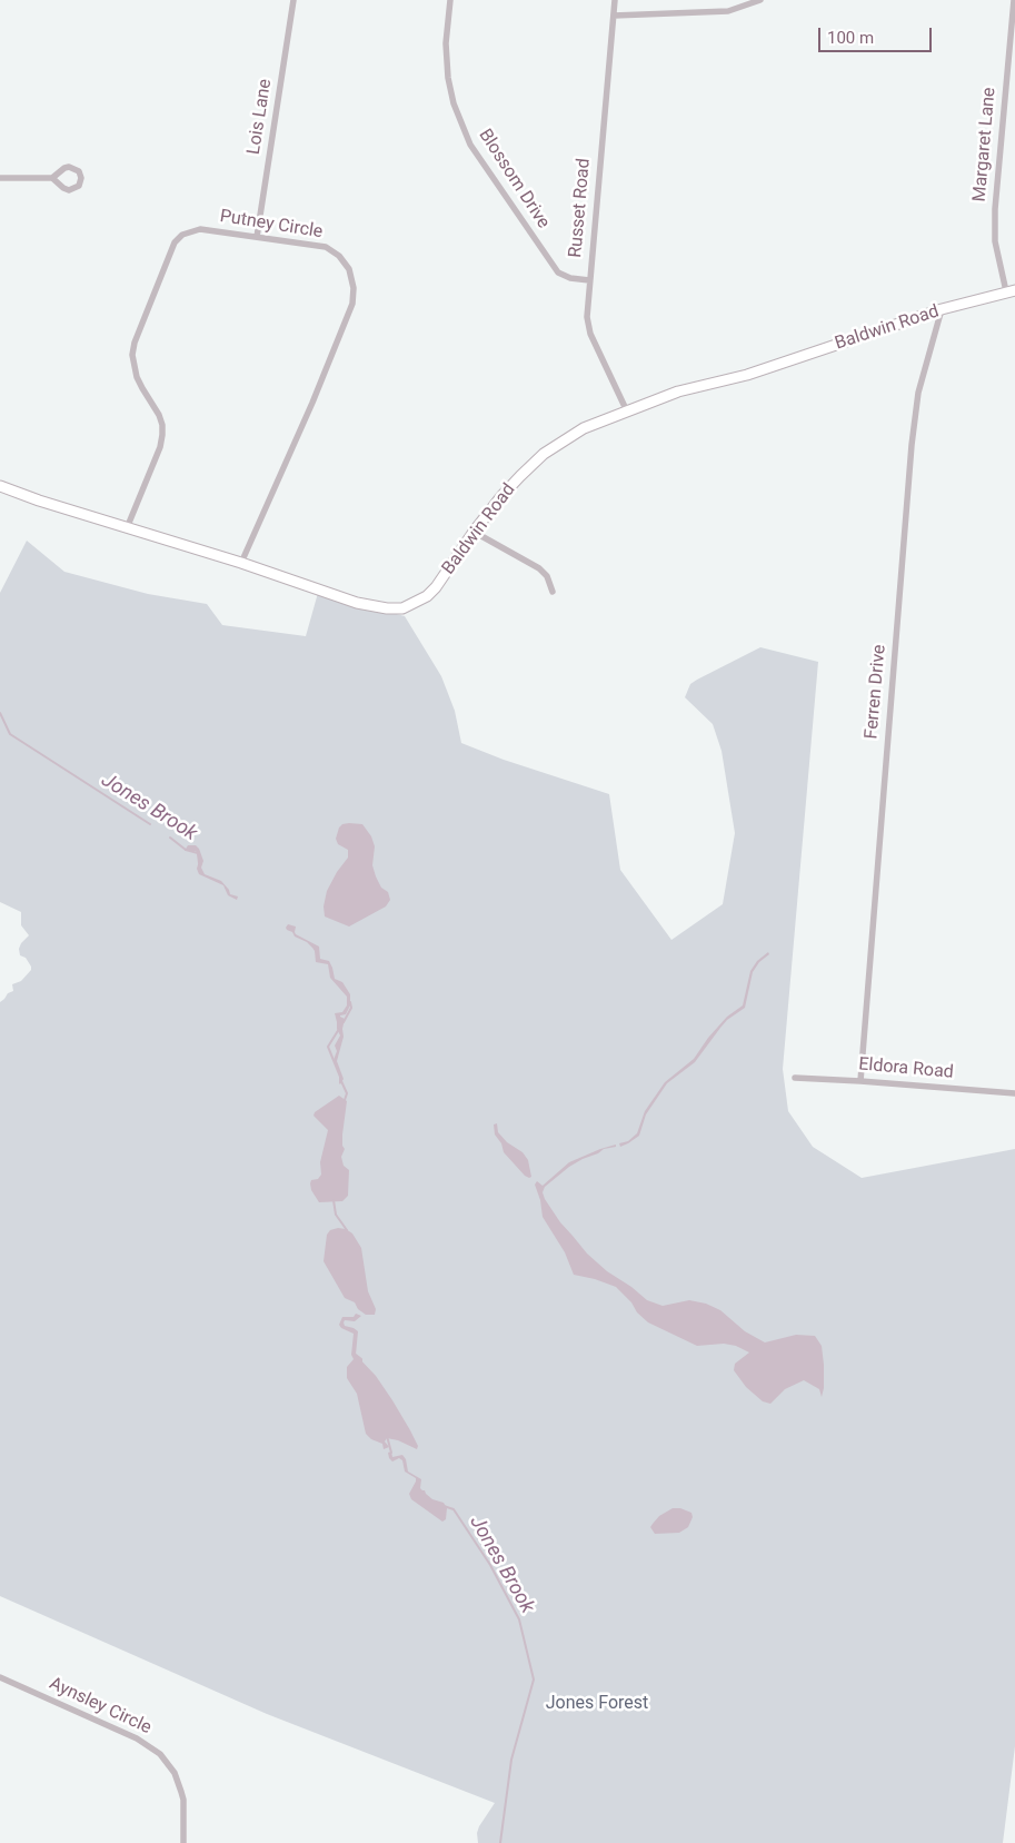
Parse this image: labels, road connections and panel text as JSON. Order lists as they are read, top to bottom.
{
  "streets": {
    "street": [
      "Lois Lane",
      "Margaret Lane",
      "Blossom Drive",
      "Russet Road",
      "Putney Circle",
      "Baldwin Road",
      "Ferren Drive",
      "Eldora Road",
      "Aynsley Circle"
    ]
  },
  "crossings": [
    ["Lois Lane", "Putney Circle"],
    ["Margaret Lane", "Baldwin Road"],
    ["Blossom Drive", "Russet Road"],
    ["Russet Road", "Baldwin Road"],
    ["Putney Circle", "Baldwin Road"],
    ["Baldwin Road", "Ferren Drive"],
    ["Ferren Drive", "Eldora Road"]
  ],
  "water": ["Jones Brook"],
  "parks": ["Jones Forest"],
  "scale_bar": "100 m"
}
